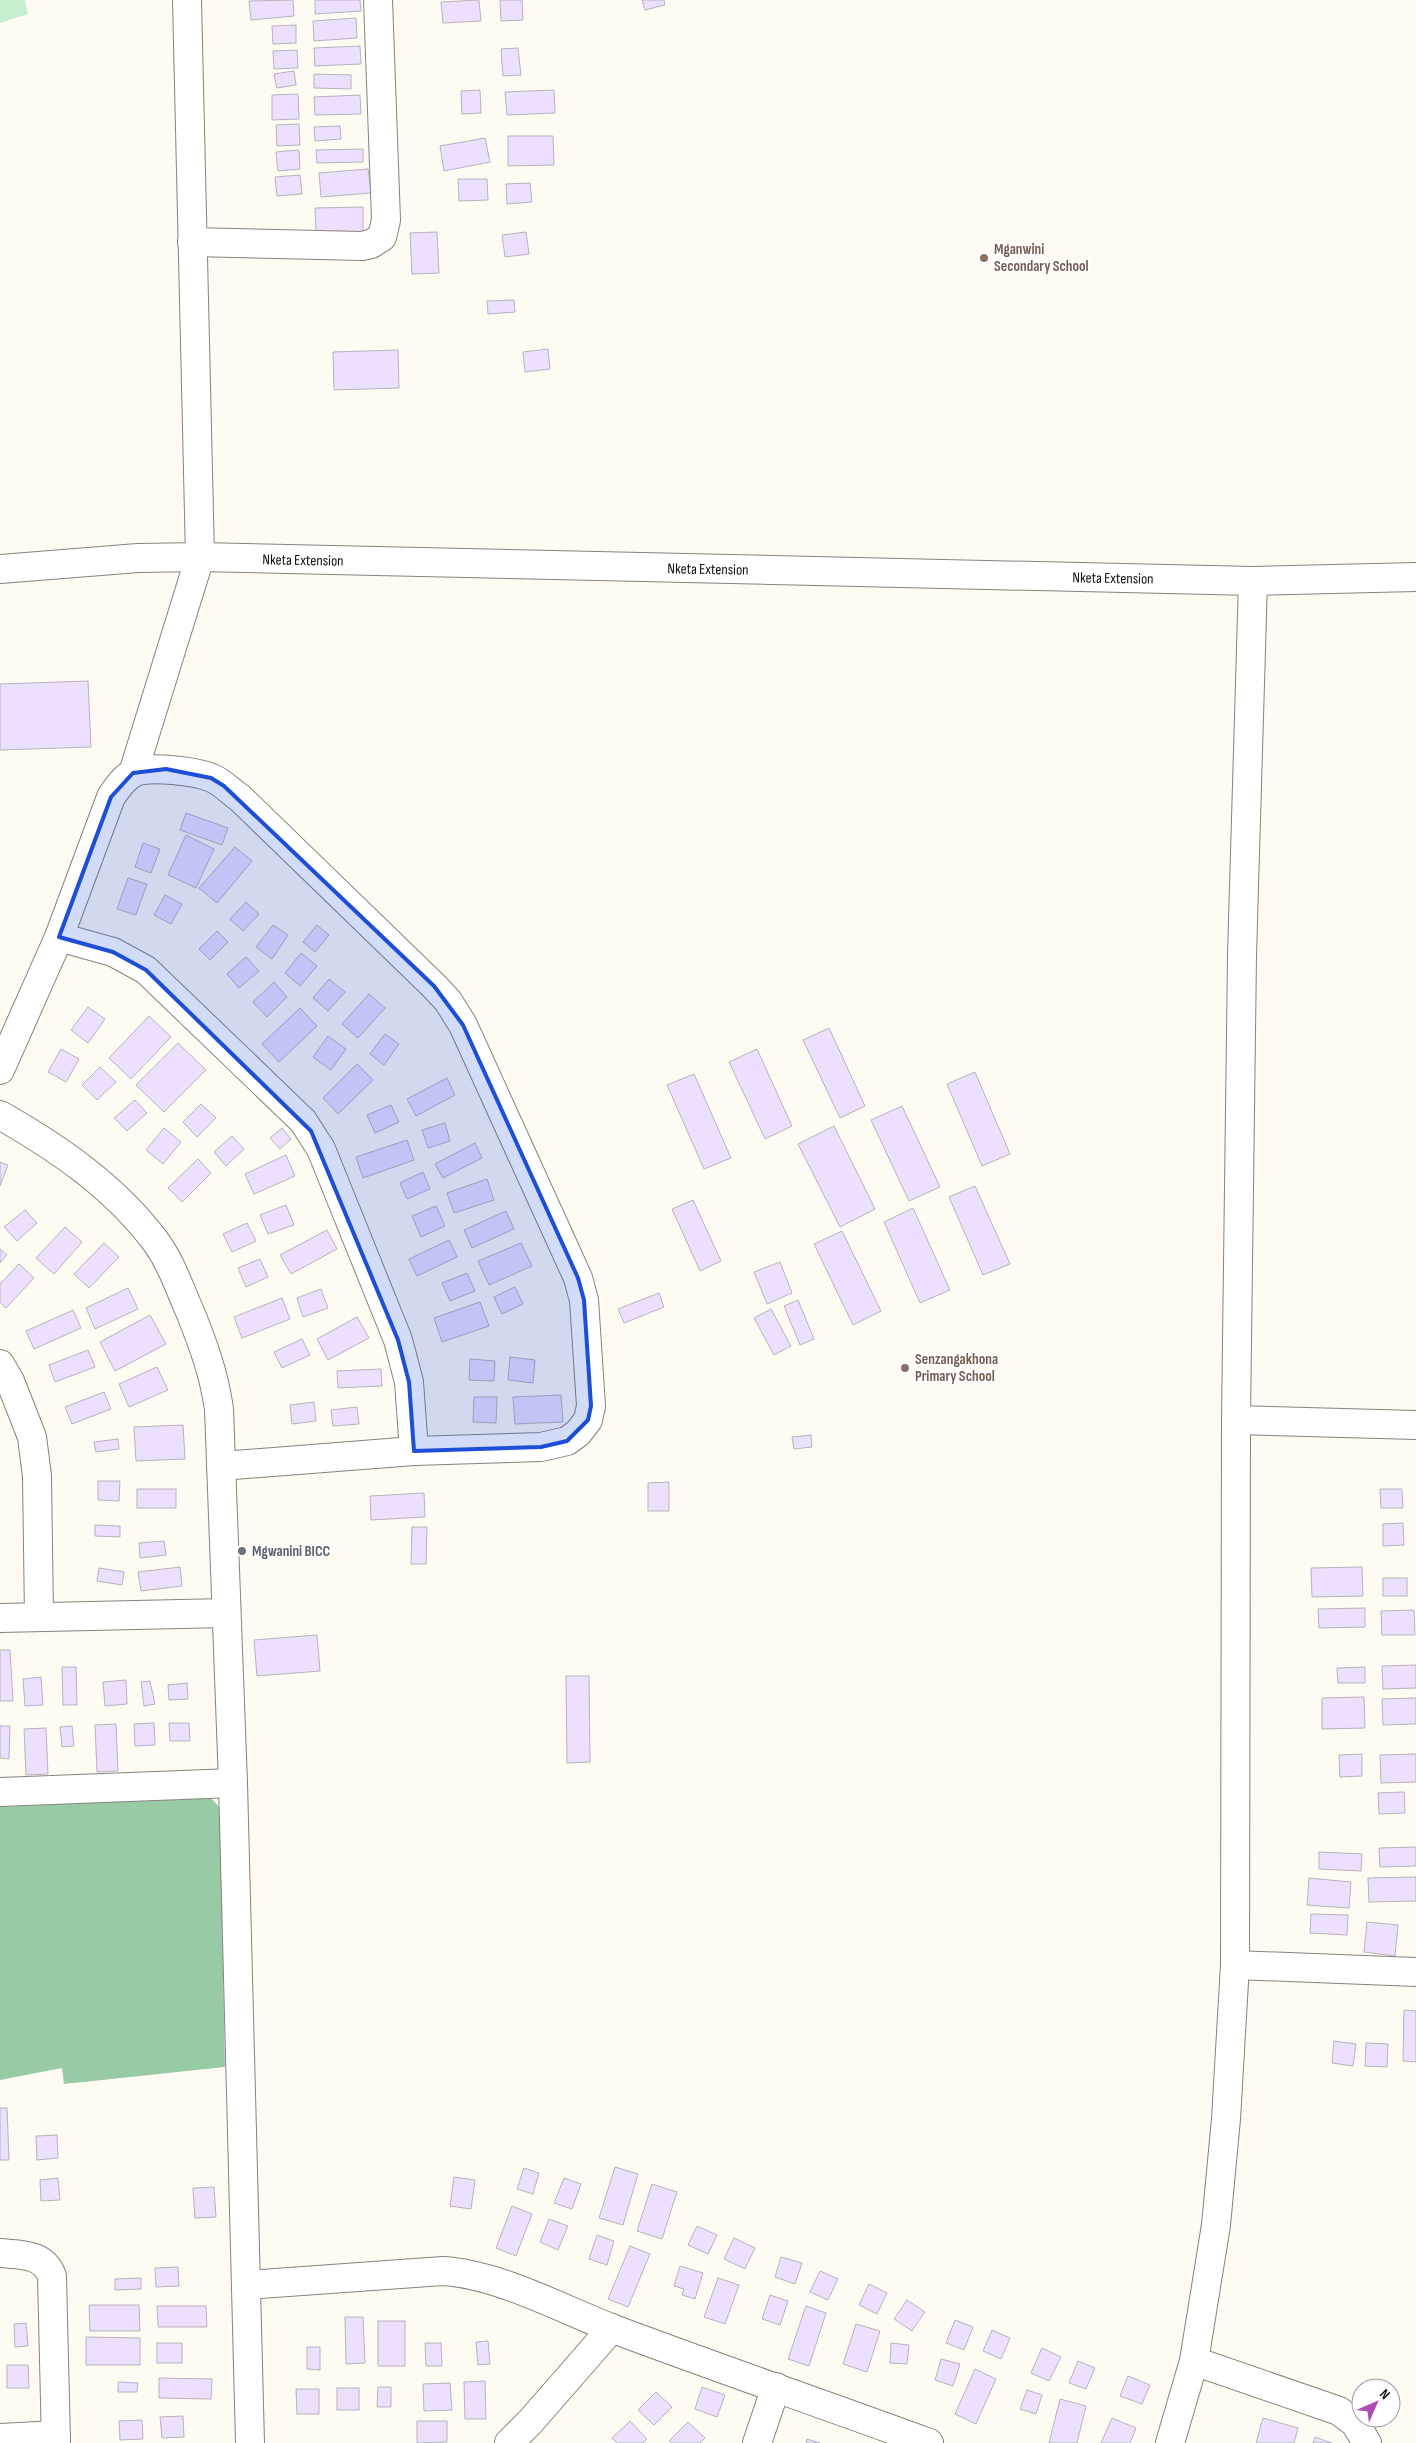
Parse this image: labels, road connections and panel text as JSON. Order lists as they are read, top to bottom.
{
  "streets": {
    "street": ["Nketa Extension"]
  },
  "places": ["Mganwini Secondary School", "Senzangakhona Primary School", "Mgwanini BICC"],
  "north": "top right"
}
